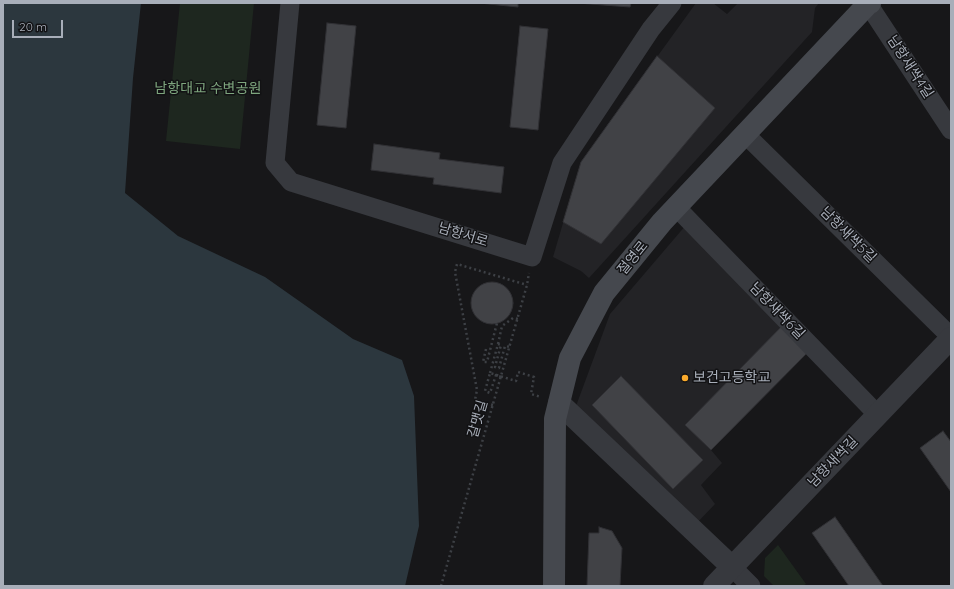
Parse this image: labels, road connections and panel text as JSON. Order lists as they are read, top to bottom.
{
  "streets": {
    "main road": ["절영로"],
    "street": [
      "남항새싹4길",
      "남항서로",
      "남항새싹5길",
      "남항새싹6길",
      "남항새싹길"
    ],
    "path": ["갈맷길"]
  },
  "crossings": [
    ["남항새싹4길", "절영로"],
    ["남항서로", "갈맷길"],
    ["남항새싹5길", "절영로"],
    ["남항새싹5길", "남항새싹길"],
    ["절영로", "남항새싹6길"],
    ["남항새싹6길", "남항새싹길"]
  ],
  "parks": ["남항대교 수변공원"],
  "places": ["보건고등학교"],
  "scale_bar": "20 m"
}
